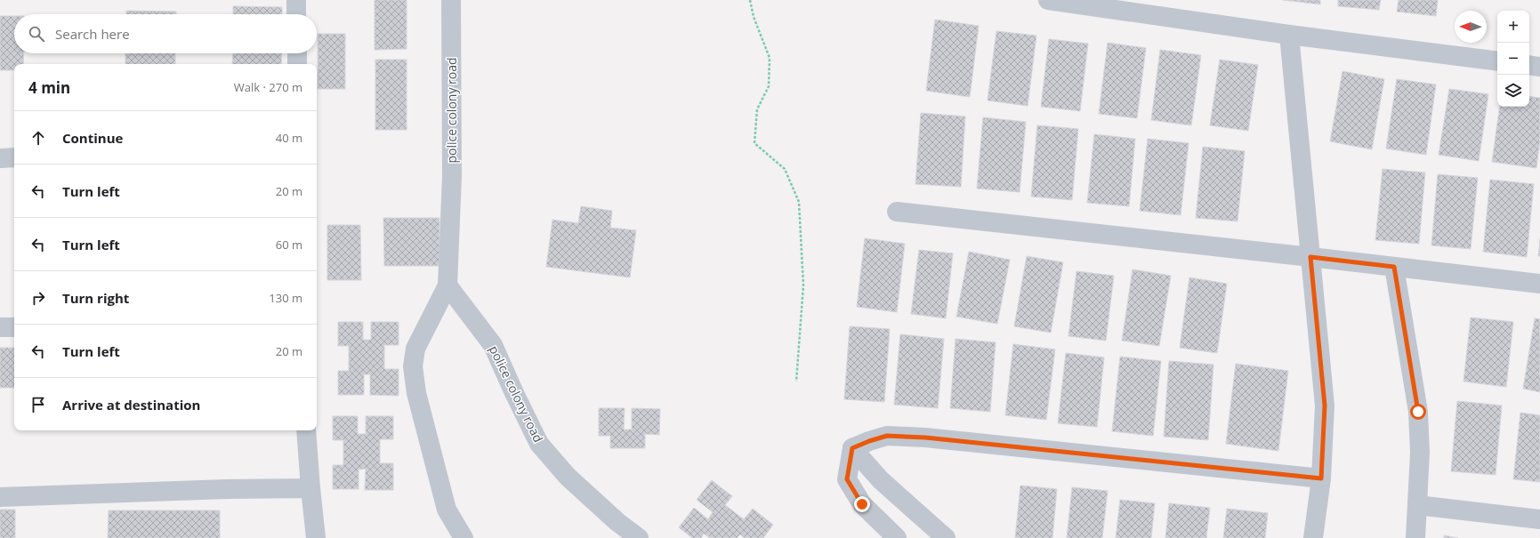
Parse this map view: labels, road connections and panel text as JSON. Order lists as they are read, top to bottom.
{
  "streets": {
    "street": ["police colony road"]
  },
  "north": "left",
  "page": {
    "map_buttons": ["+", "−"],
    "search": "Search here",
    "heading": ["4 min", "Walk · 270 m"],
    "list": [
      ["Continue", "40 m"],
      ["Turn left", "20 m"],
      ["Turn left", "60 m"],
      ["Turn right", "130 m"],
      ["Turn left", "20 m"],
      "Arrive at destination"
    ]
  }
}
